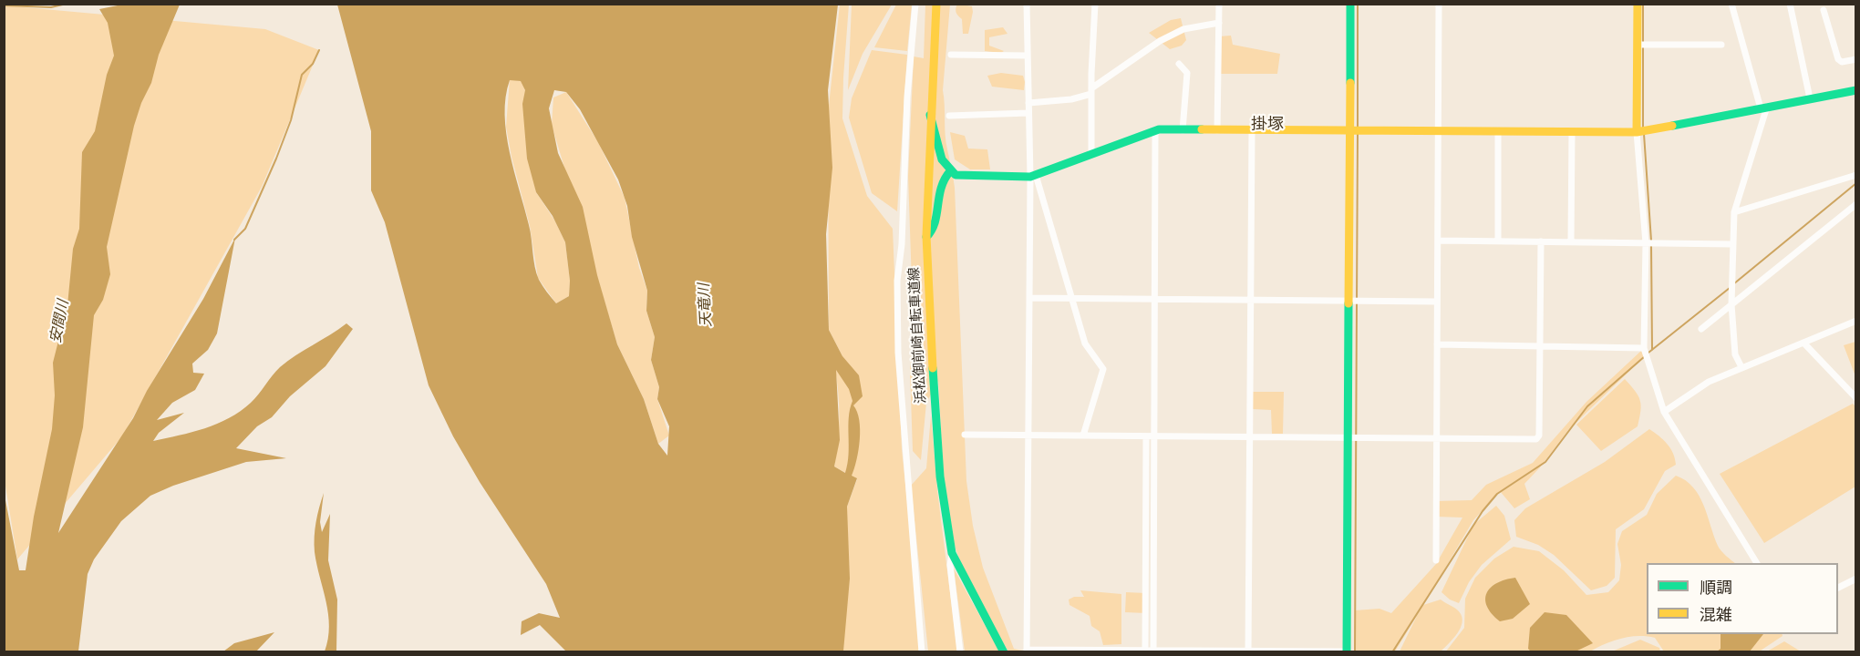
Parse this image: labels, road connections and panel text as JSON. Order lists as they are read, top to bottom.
{
  "streets": {
    "street": ["浜松御前崎自転車道線"]
  },
  "districts": ["掛塚"],
  "water": ["天竜川", "安間川"],
  "legend": ["順調", "混雑"]
}
